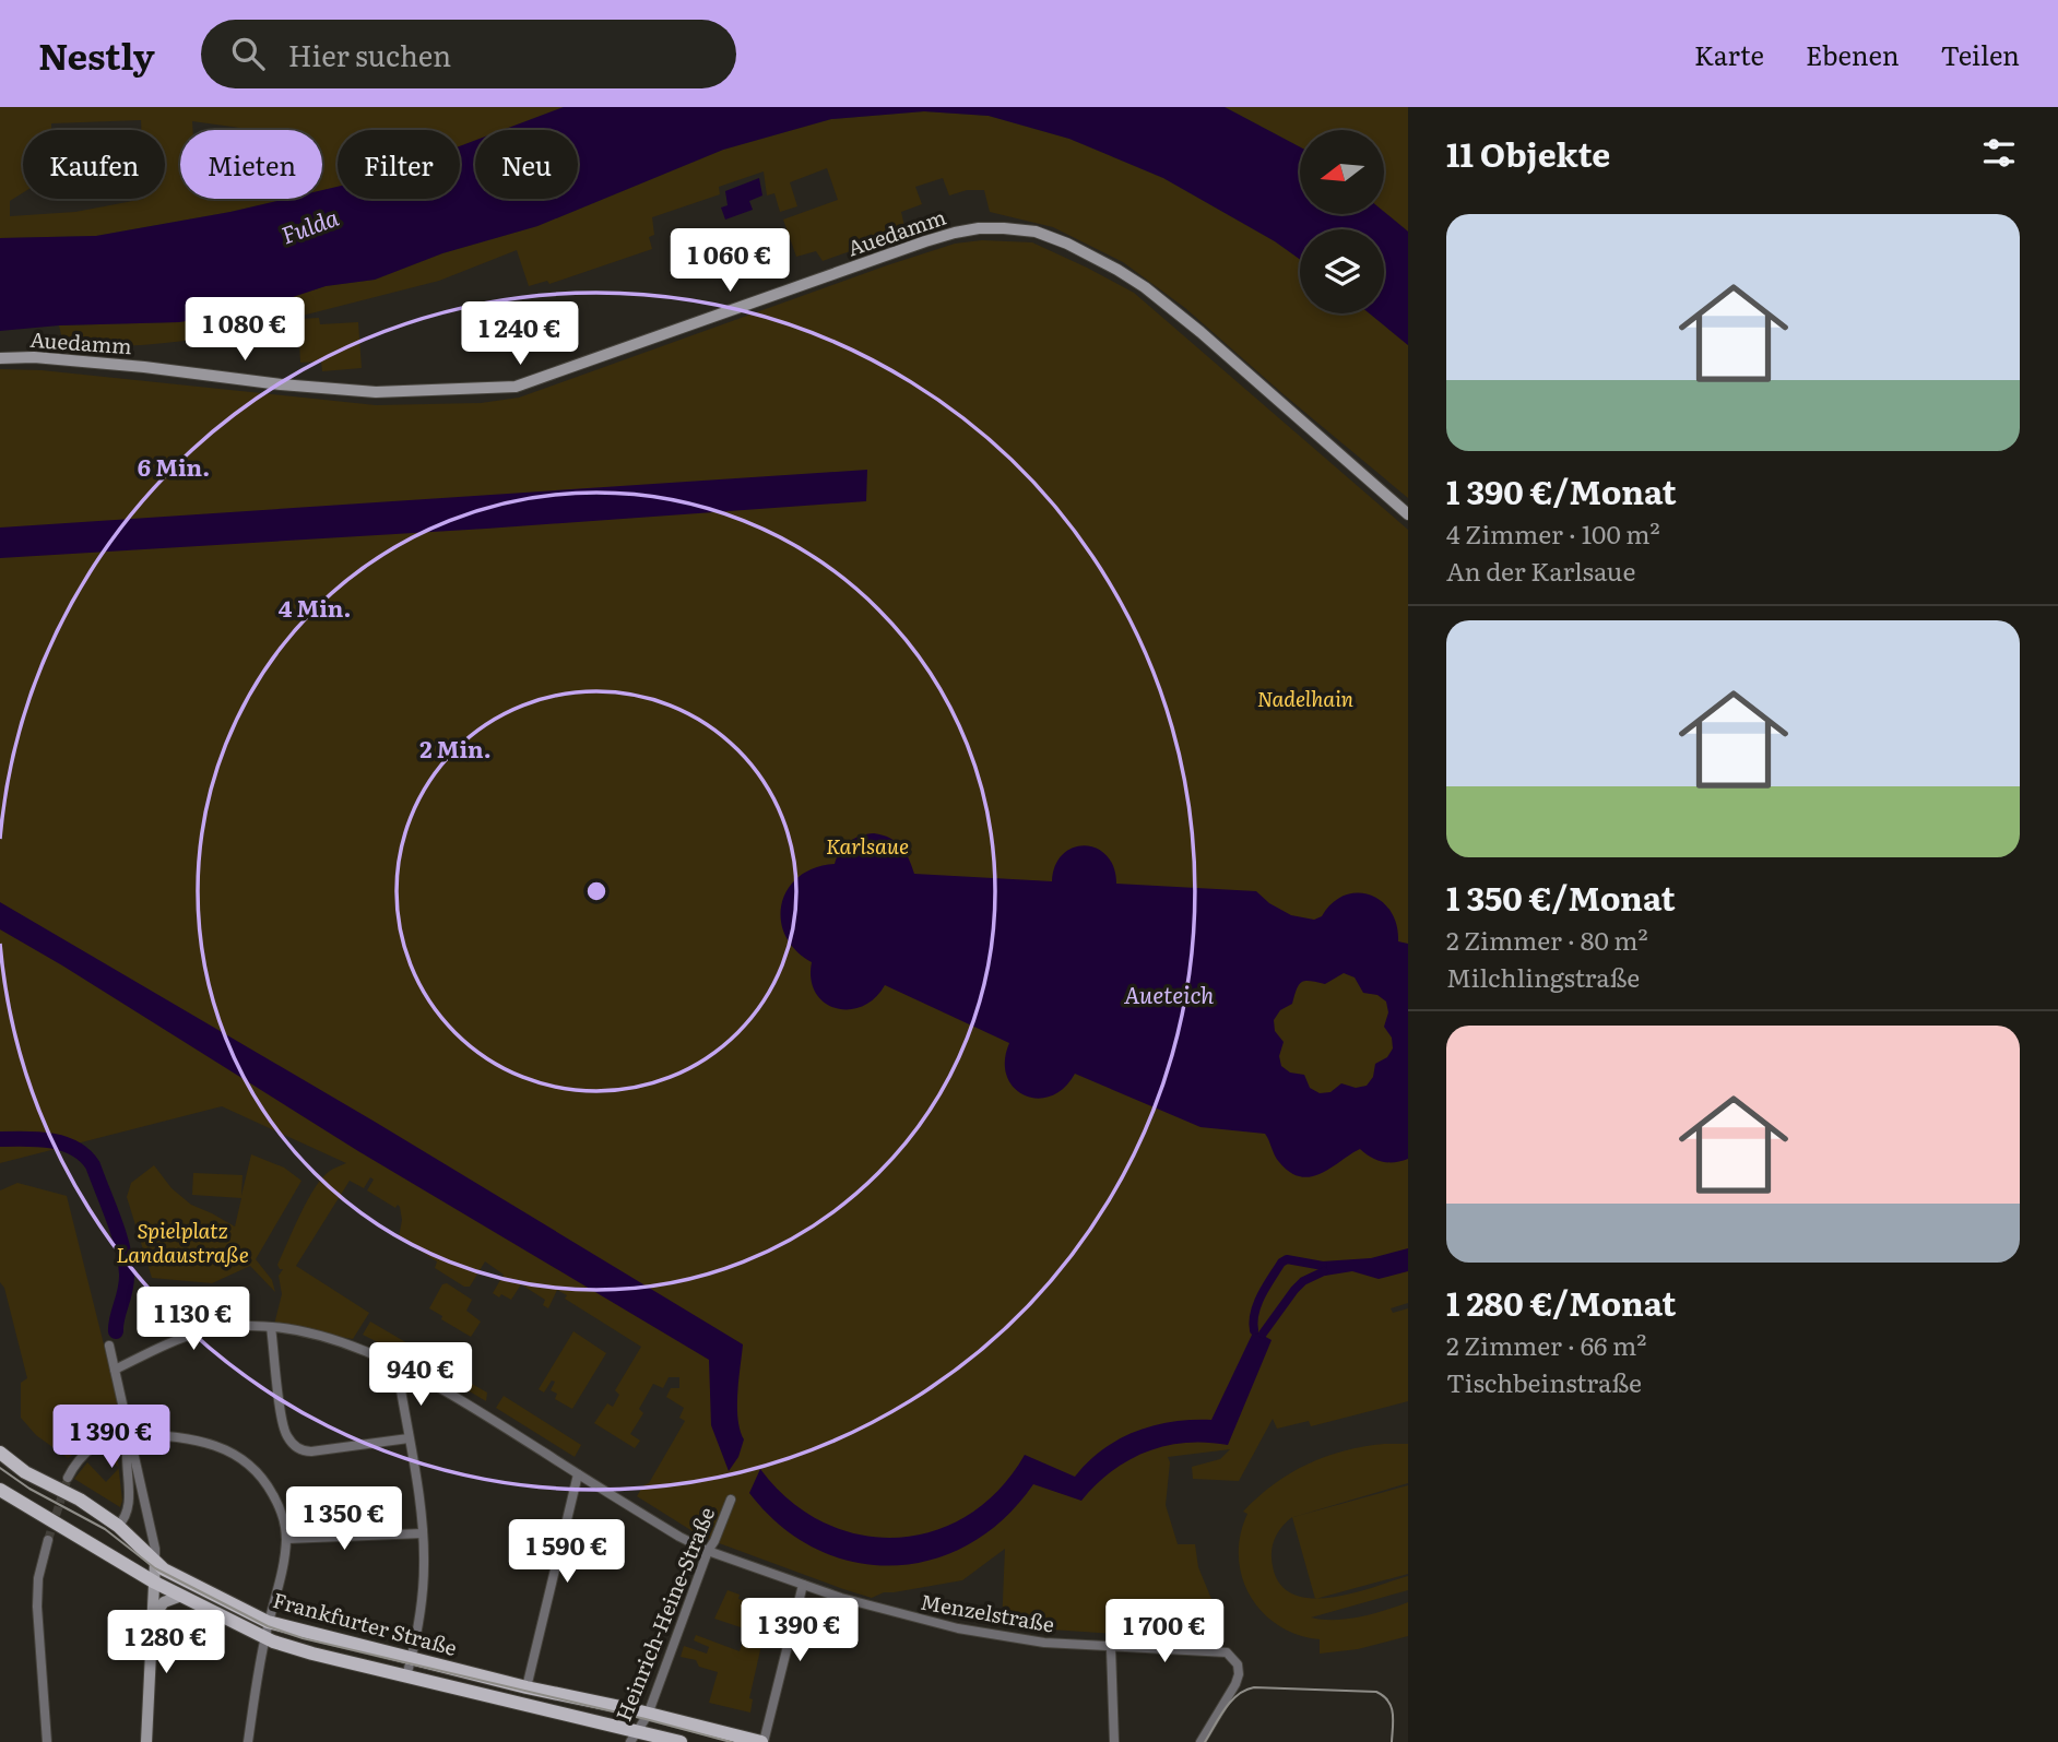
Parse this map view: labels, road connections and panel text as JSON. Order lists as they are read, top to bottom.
{
  "streets": {
    "main road": ["Frankfurter Straße"],
    "street": ["Auedamm", "Menzelstraße", "Heinrich-Heine-Straße"]
  },
  "crossings": [
    ["Menzelstraße", "Heinrich-Heine-Straße"],
    ["Heinrich-Heine-Straße", "Frankfurter Straße"]
  ],
  "water": ["Fulda", "Aueteich"],
  "parks": ["Nadelhain", "Karlsaue", "Spielplatz Landaustraße"],
  "north": "left",
  "page": {
    "header": "Nestly",
    "search": "Hier suchen",
    "nav": ["Karte", "Ebenen", "Teilen"],
    "heading": "11 Objekte",
    "chip": [
      "Kaufen",
      "Mieten",
      "Filter",
      "Neu"
    ],
    "list": [
      {
        "name": "1 390 €/Monat",
        "note": "4 Zimmer · 100 m² · An der Karlsaue"
      },
      {
        "name": "1 350 €/Monat",
        "note": "2 Zimmer · 80 m² · Milchlingstraße"
      },
      {
        "name": "1 280 €/Monat",
        "note": "2 Zimmer · 66 m² · Tischbeinstraße"
      }
    ],
    "price": [
      "1 060 €",
      "1 080 €",
      "1 240 €",
      "1 130 €",
      "940 €",
      "1 390 €",
      "1 350 €",
      "1 590 €",
      "1 390 €",
      "1 700 €",
      "1 280 €"
    ]
  },
  "rings": ["6 Min.", "4 Min.", "2 Min."]
}
